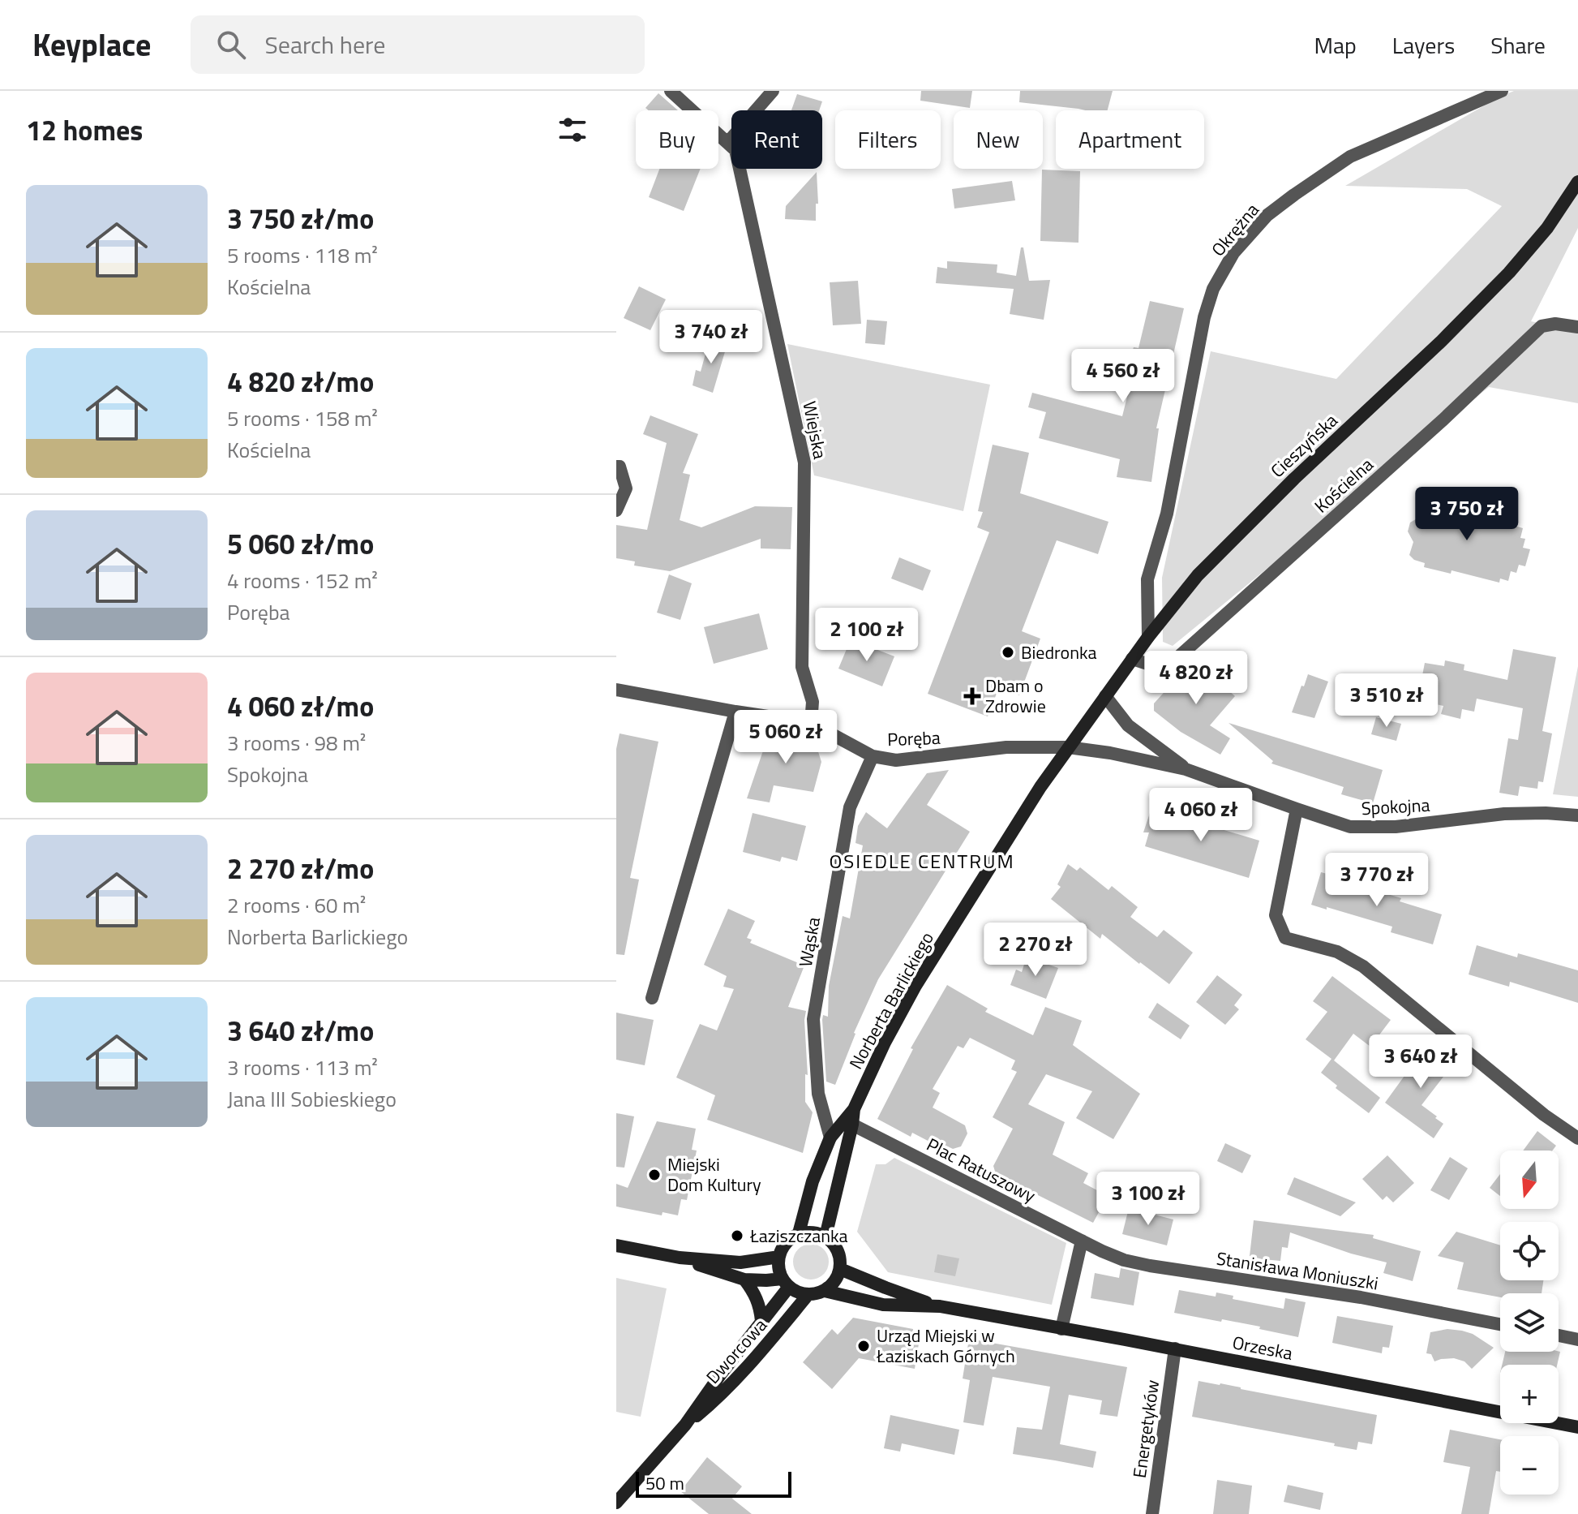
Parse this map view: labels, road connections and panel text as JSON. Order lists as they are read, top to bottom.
{
  "streets": {
    "street": [
      "Okrężna",
      "Wiejska",
      "Cieszyńska",
      "Kościelna",
      "Poręba",
      "Spokojna",
      "Wąska",
      "Norberta Barlickiego",
      "Plac Ratuszowy",
      "Stanisława Moniuszki",
      "Orzeska",
      "Dworcowa",
      "Energetyków"
    ]
  },
  "crossings": [
    ["Okrężna", "Cieszyńska"],
    ["Wiejska", "Poręba"],
    ["Cieszyńska", "Kościelna"],
    ["Cieszyńska", "Poręba"],
    ["Cieszyńska", "Spokojna"],
    ["Cieszyńska", "Norberta Barlickiego"],
    ["Poręba", "Spokojna"],
    ["Poręba", "Wąska"],
    ["Poręba", "Norberta Barlickiego"],
    ["Spokojna", "Norberta Barlickiego"],
    ["Wąska", "Norberta Barlickiego"],
    ["Norberta Barlickiego", "Plac Ratuszowy"],
    ["Norberta Barlickiego", "Orzeska"],
    ["Norberta Barlickiego", "Dworcowa"],
    ["Plac Ratuszowy", "Stanisława Moniuszki"],
    ["Orzeska", "Dworcowa"],
    ["Orzeska", "Energetyków"]
  ],
  "districts": ["OSIEDLE CENTRUM"],
  "places": {
    "other": [
      "Biedronka",
      "Miejski Dom Kultury",
      "Łaziszczanka",
      "Urząd Miejski w Łaziskach Górnych"
    ],
    "health": ["Dbam o Zdrowie"]
  },
  "scale_bar": "50 m",
  "north": "bottom",
  "page": {
    "header": "Keyplace",
    "search": "Search here",
    "nav": ["Map", "Layers", "Share"],
    "heading": "12 homes",
    "chip": [
      "Buy",
      "Rent",
      "Filters",
      "New",
      "Apartment"
    ],
    "list": [
      {
        "name": "3 750 zł/mo",
        "note": "5 rooms · 118 m² · Kościelna"
      },
      {
        "name": "4 820 zł/mo",
        "note": "5 rooms · 158 m² · Kościelna"
      },
      {
        "name": "5 060 zł/mo",
        "note": "4 rooms · 152 m² · Poręba"
      },
      {
        "name": "4 060 zł/mo",
        "note": "3 rooms · 98 m² · Spokojna"
      },
      {
        "name": "2 270 zł/mo",
        "note": "2 rooms · 60 m² · Norberta Barlickiego"
      },
      {
        "name": "3 640 zł/mo",
        "note": "3 rooms · 113 m² · Jana III Sobieskiego"
      }
    ],
    "price": [
      "3 740 zł",
      "4 560 zł",
      "3 750 zł",
      "2 100 zł",
      "4 820 zł",
      "3 510 zł",
      "5 060 zł",
      "4 060 zł",
      "3 770 zł",
      "2 270 zł",
      "3 640 zł",
      "3 100 zł"
    ],
    "map_buttons": ["+", "−"],
    "scale": "50 m"
  }
}
